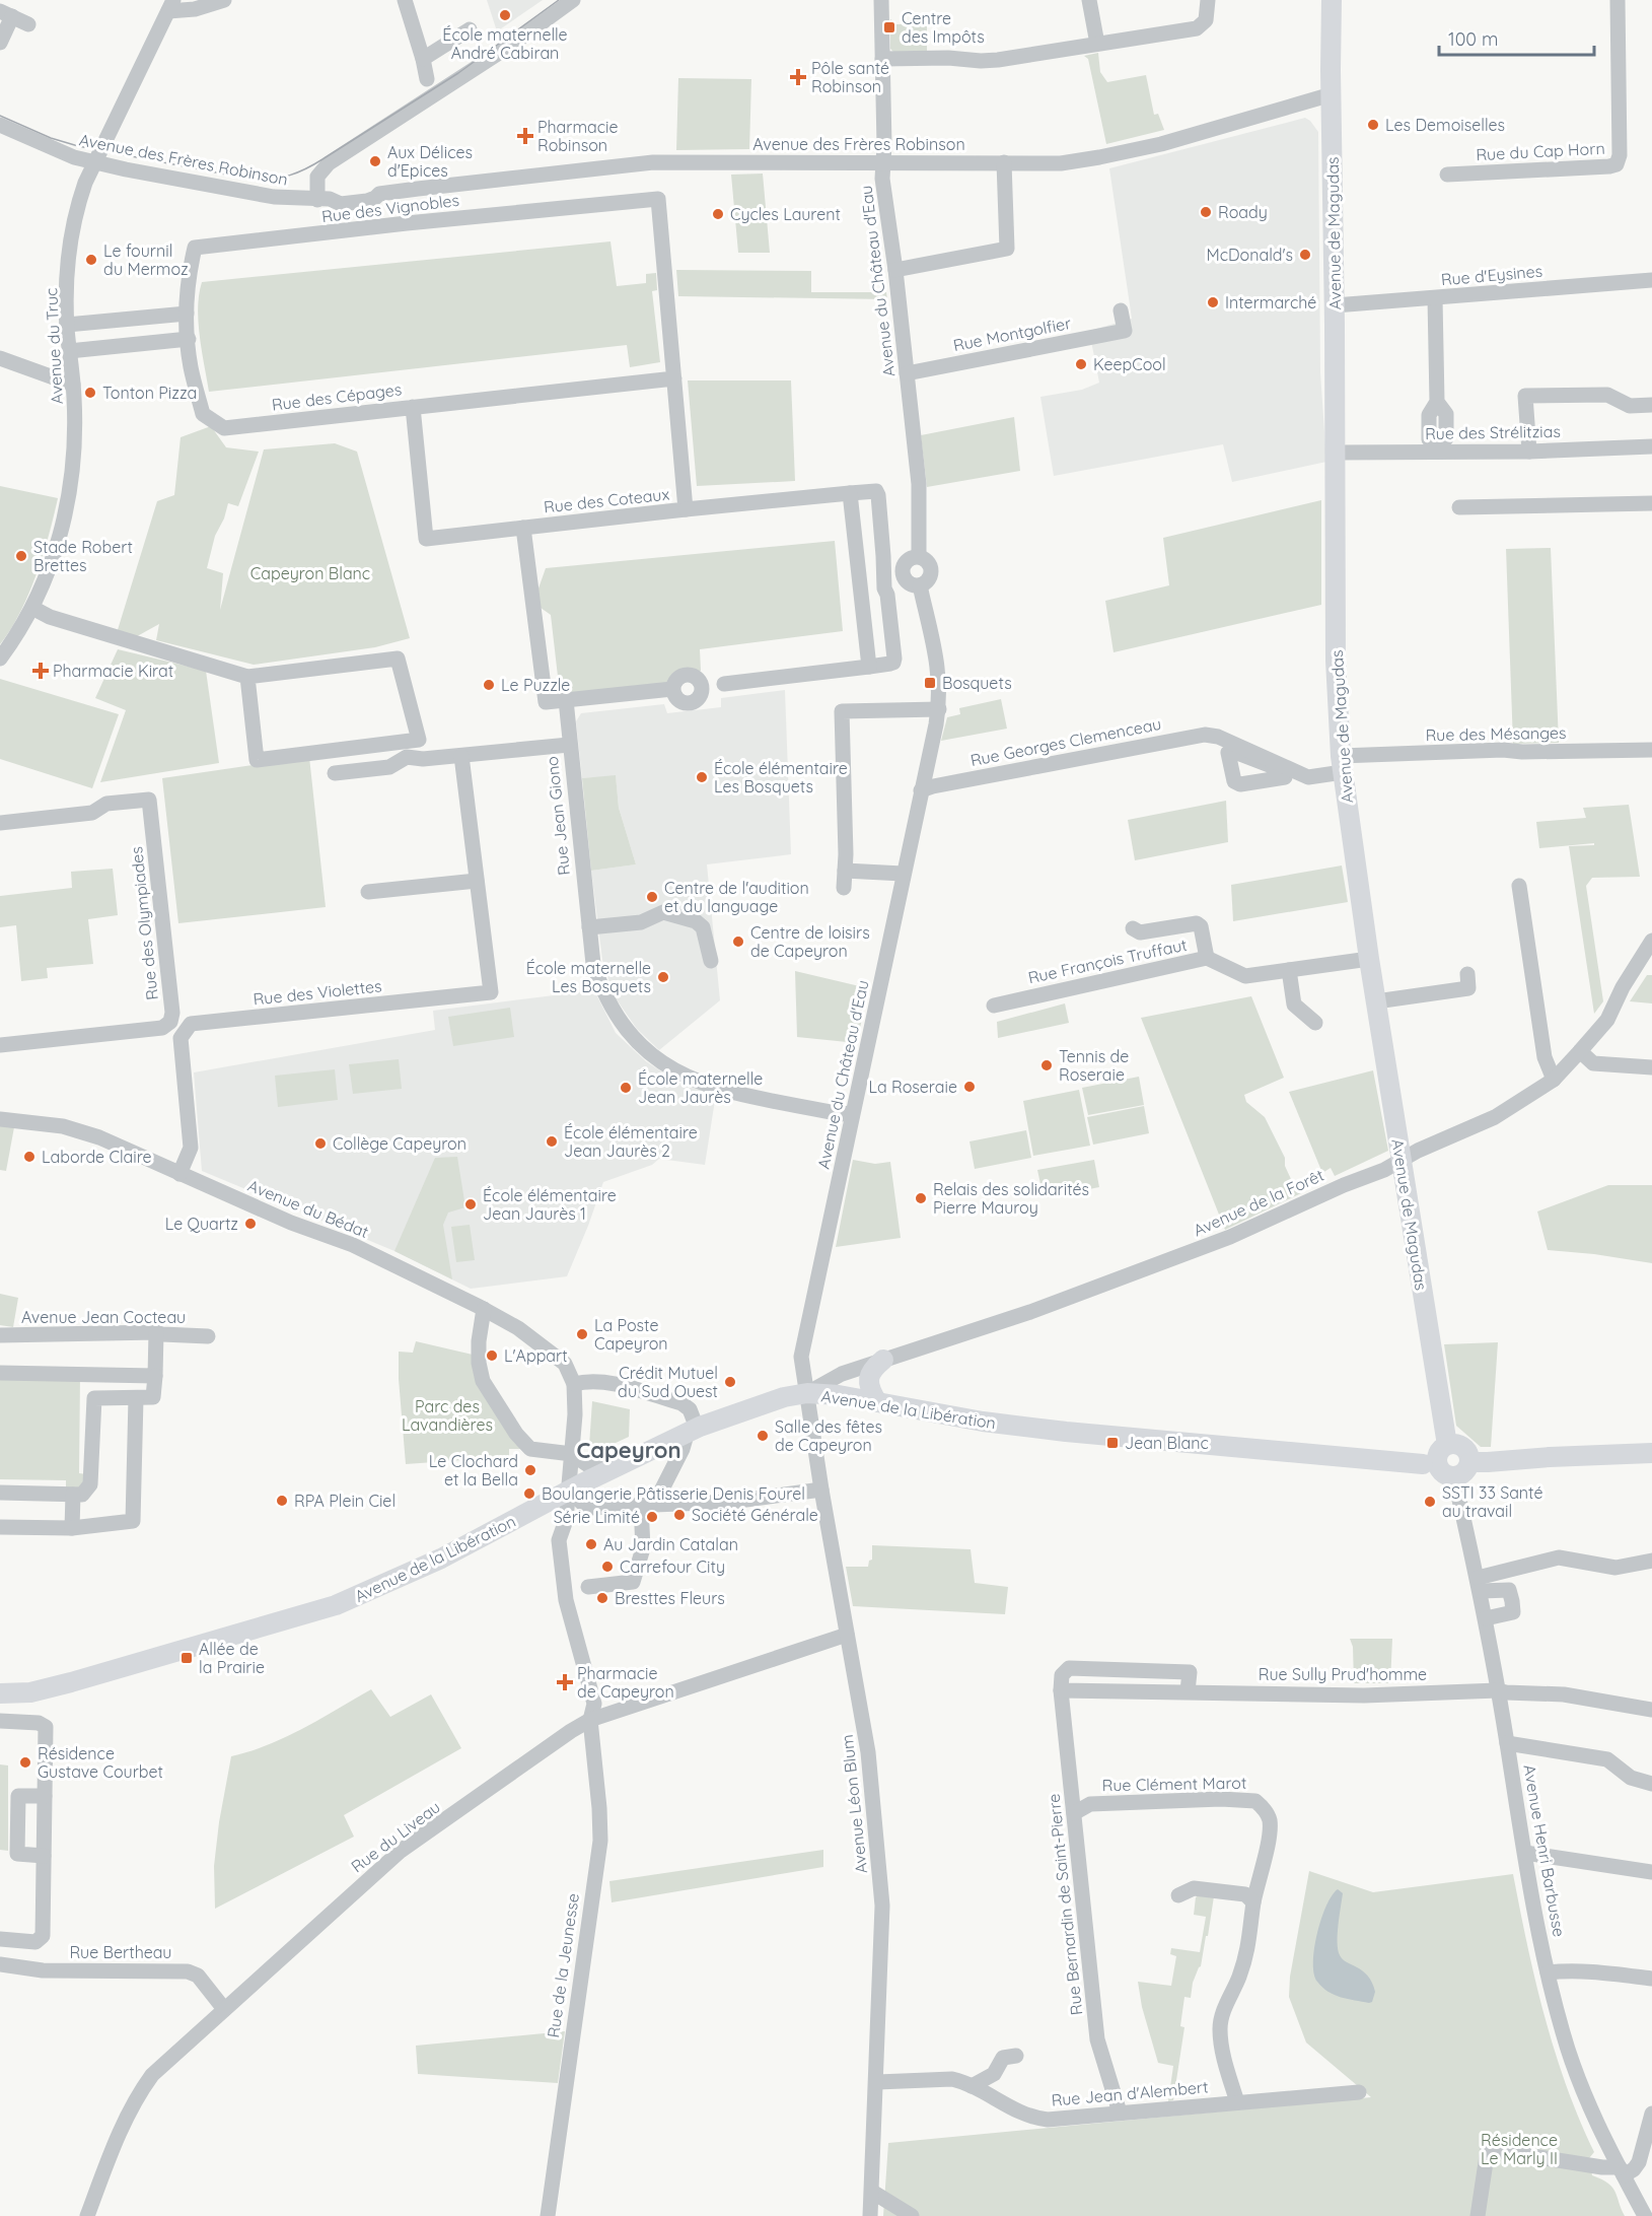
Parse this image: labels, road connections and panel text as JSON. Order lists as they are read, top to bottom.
{
  "streets": {
    "main road": ["Avenue de Magudas", "Avenue de la Libération"],
    "street": [
      "Avenue des Frères Robinson",
      "Rue du Cap Horn",
      "Rue des Vignobles",
      "Rue d'Eysines",
      "Avenue du Château d'Eau",
      "Rue Montgolfier",
      "Avenue du Truc",
      "Rue des Cépages",
      "Rue des Strélitzias",
      "Rue des Coteaux",
      "Rue des Mésanges",
      "Rue Georges Clemenceau",
      "Rue Jean Giono",
      "Rue des Olympiades",
      "Rue François Truffaut",
      "Rue des Violettes",
      "Avenue de la Forêt",
      "Avenue du Bédat",
      "Avenue Jean Cocteau",
      "Rue Sully Prud'homme",
      "Rue Clément Marot",
      "Avenue Léon Blum",
      "Rue du Liveau",
      "Avenue Henri Barbusse",
      "Rue Bernardin de Saint-Pierre",
      "Rue Bertheau",
      "Rue de la Jeunesse",
      "Rue Jean d'Alembert"
    ]
  },
  "crossings": [
    ["Avenue des Frères Robinson", "Avenue de Magudas"],
    ["Avenue des Frères Robinson", "Avenue du Château d'Eau"],
    ["Avenue des Frères Robinson", "Avenue du Truc"],
    ["Rue des Vignobles", "Rue des Cépages"],
    ["Rue des Vignobles", "Rue des Coteaux"],
    ["Avenue de Magudas", "Rue d'Eysines"],
    ["Avenue de Magudas", "Rue des Strélitzias"],
    ["Avenue de Magudas", "Rue des Mésanges"],
    ["Avenue de Magudas", "Rue François Truffaut"],
    ["Avenue de Magudas", "Avenue de la Forêt"],
    ["Avenue de Magudas", "Avenue de la Libération"],
    ["Avenue de Magudas", "Avenue Henri Barbusse"],
    ["Avenue du Château d'Eau", "Rue Montgolfier"],
    ["Avenue du Château d'Eau", "Rue Georges Clemenceau"],
    ["Avenue du Château d'Eau", "Rue Jean Giono"],
    ["Avenue du Château d'Eau", "Avenue de la Forêt"],
    ["Avenue du Château d'Eau", "Avenue de la Libération"],
    ["Avenue du Château d'Eau", "Avenue Léon Blum"],
    ["Rue des Cépages", "Rue des Coteaux"],
    ["Rue des Violettes", "Avenue du Bédat"],
    ["Avenue de la Forêt", "Avenue de la Libération"],
    ["Avenue de la Forêt", "Avenue Léon Blum"],
    ["Avenue du Bédat", "Rue de la Jeunesse"],
    ["Avenue de la Libération", "Avenue Léon Blum"],
    ["Avenue de la Libération", "Avenue Henri Barbusse"],
    ["Avenue de la Libération", "Rue de la Jeunesse"],
    ["Rue Sully Prud'homme", "Avenue Henri Barbusse"],
    ["Rue Sully Prud'homme", "Rue Bernardin de Saint-Pierre"],
    ["Rue Clément Marot", "Rue Bernardin de Saint-Pierre"],
    ["Rue Clément Marot", "Rue Jean d'Alembert"],
    ["Avenue Léon Blum", "Rue du Liveau"],
    ["Avenue Léon Blum", "Rue Jean d'Alembert"],
    ["Rue du Liveau", "Rue Bertheau"],
    ["Rue du Liveau", "Rue de la Jeunesse"],
    ["Rue Bernardin de Saint-Pierre", "Rue Jean d'Alembert"]
  ],
  "districts": ["Capeyron"],
  "parks": ["Capeyron Blanc", "Parc des Lavandières", "Résidence Le Marly II"],
  "places": {
    "other": [
      "École maternelle André Cabiran",
      "Les Demoiselles",
      "Aux Délices d'Epices",
      "Roady",
      "Cycles Laurent",
      "McDonald's",
      "Le fournil du Mermoz",
      "Intermarché",
      "KeepCool",
      "Tonton Pizza",
      "Stade Robert Brettes",
      "Le Puzzle",
      "École élémentaire Les Bosquets",
      "Centre de l'audition et du language",
      "Centre de loisirs de Capeyron",
      "École maternelle Les Bosquets",
      "Tennis de Roseraie",
      "La Roseraie",
      "École maternelle Jean Jaurès",
      "École élémentaire Jean Jaurès 2",
      "Collège Capeyron",
      "Laborde Claire",
      "Relais des solidarités Pierre Mauroy",
      "École élémentaire Jean Jaurès 1",
      "Le Quartz",
      "La Poste Capeyron",
      "L'Appart",
      "Crédit Mutuel du Sud Ouest",
      "Salle des fêtes de Capeyron",
      "Le Clochard et la Bella",
      "Boulangerie Pâtisserie Denis Fourel",
      "RPA Plein Ciel",
      "SSTI 33 Santé au travail",
      "Société Générale",
      "Série Limité",
      "Au Jardin Catalan",
      "Carrefour City",
      "Bresttes Fleurs",
      "Résidence Gustave Courbet"
    ],
    "transit": [
      "Centre des Impôts",
      "Bosquets",
      "Jean Blanc",
      "Allée de la Prairie"
    ],
    "health": [
      "Pôle santé Robinson",
      "Pharmacie Robinson",
      "Pharmacie Kirat",
      "Pharmacie de Capeyron"
    ]
  },
  "scale_bar": "100 m"
}
